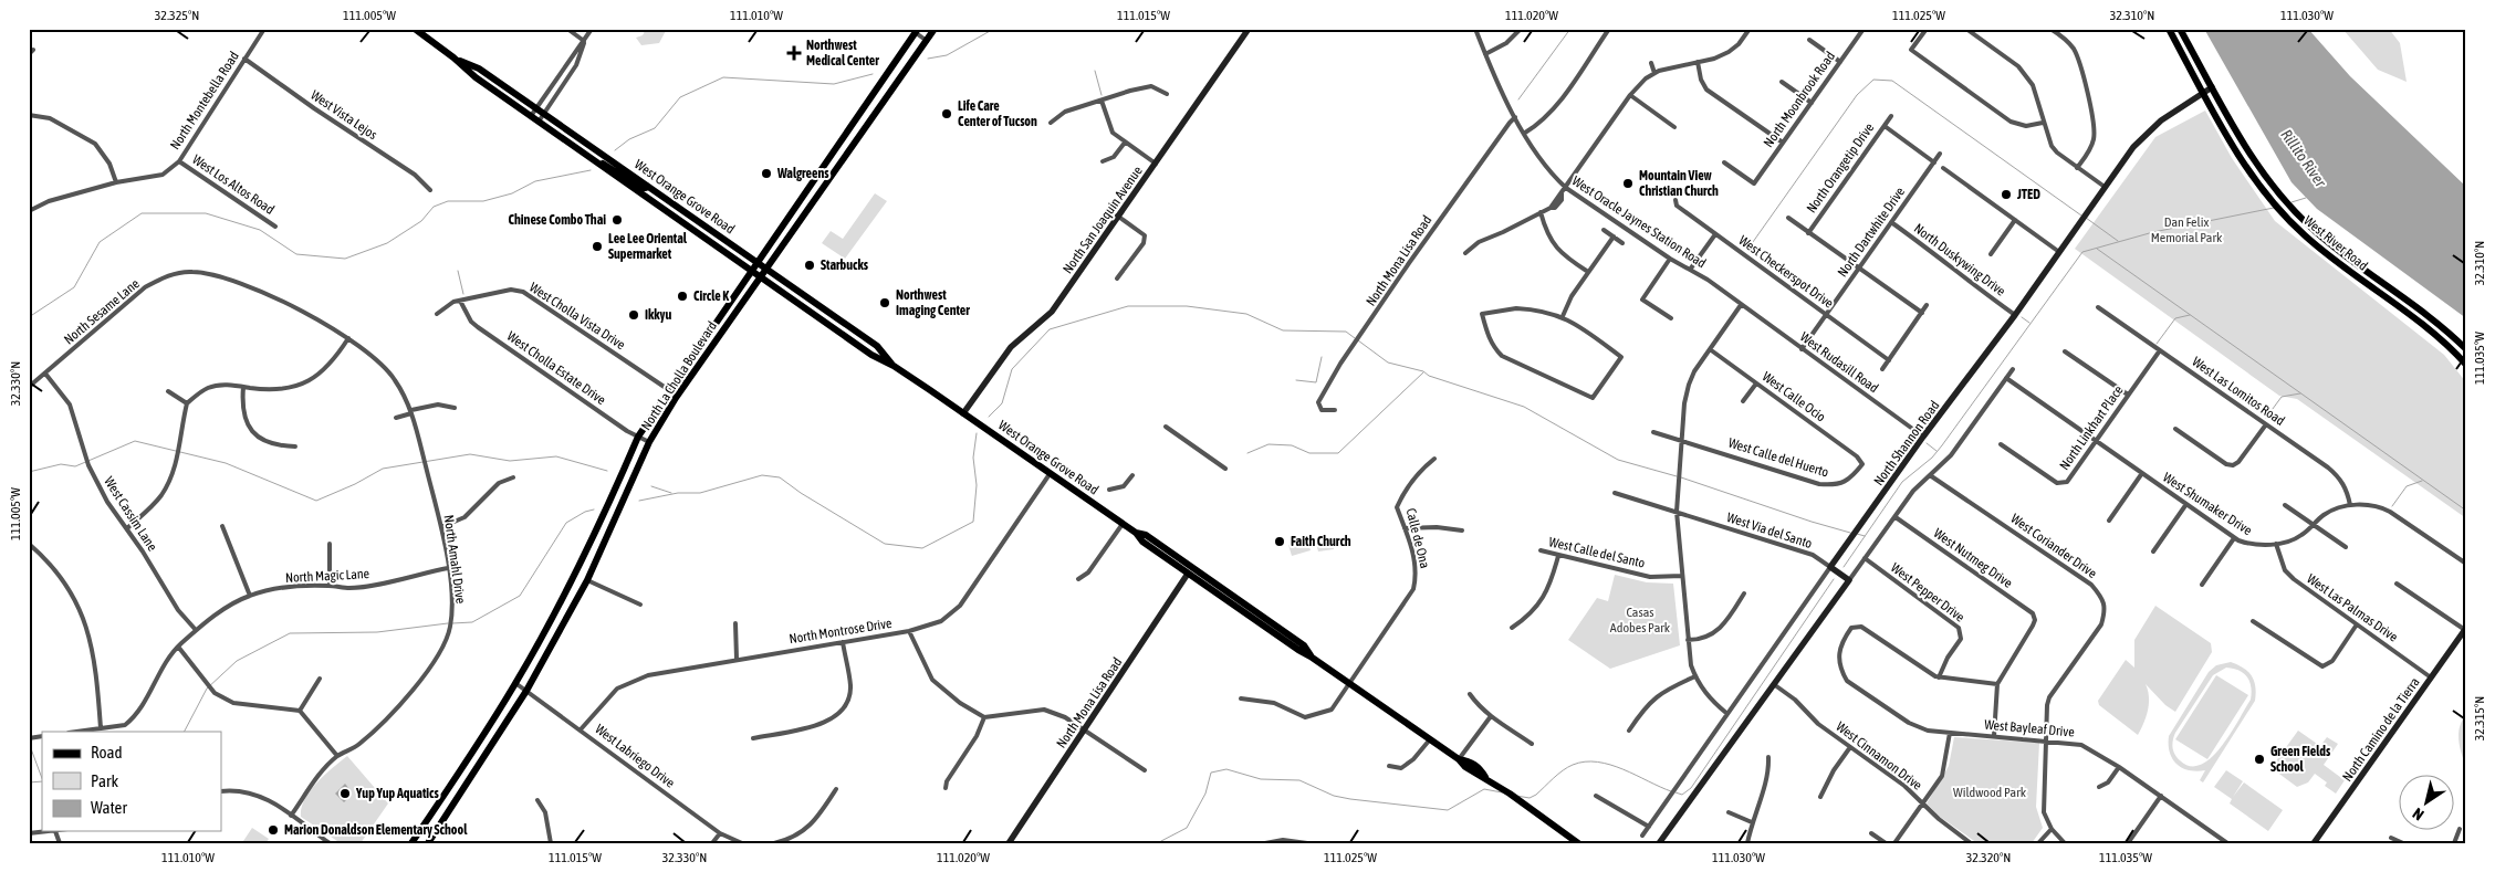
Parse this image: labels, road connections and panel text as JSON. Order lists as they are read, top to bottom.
{
  "streets": {
    "main road": ["West Orange Grove Road", "West River Road", "North La Cholla Boulevard"],
    "street": [
      "North Moonbrook Road",
      "North Montebella Road",
      "West Vista Lejos",
      "North Orangetip Drive",
      "West Los Altos Road",
      "North San Joaquin Avenue",
      "West Oracle Jaynes Station Road",
      "North Dartwhite Drive",
      "North Duskywing Drive",
      "North Mona Lisa Road",
      "West Checkerspot Drive",
      "North Sesame Lane",
      "West Cholla Vista Drive",
      "West Rudasill Road",
      "West Cholla Estate Drive",
      "West Las Lomitos Road",
      "West Calle Ocio",
      "North Linkhart Place",
      "North Shannon Road",
      "West Calle del Huerto",
      "West Shumaker Drive",
      "West Cassim Lane",
      "West Via del Santo",
      "Calle de Ona",
      "West Coriander Drive",
      "West Calle del Santo",
      "West Nutmeg Drive",
      "North Amahl Drive",
      "North Magic Lane",
      "West Pepper Drive",
      "West Las Palmas Drive",
      "North Montrose Drive",
      "West Bayleaf Drive",
      "North Camino de la Tierra",
      "West Labriego Drive",
      "West Cinnamon Drive"
    ]
  },
  "crossings": [
    ["North Montebella Road", "West Vista Lejos"],
    ["North Montebella Road", "West Los Altos Road"],
    ["West Orange Grove Road", "North San Joaquin Avenue"],
    ["West Orange Grove Road", "North Mona Lisa Road"],
    ["West Orange Grove Road", "North La Cholla Boulevard"],
    ["West Orange Grove Road", "Calle de Ona"],
    ["West Orange Grove Road", "North Montrose Drive"],
    ["West Oracle Jaynes Station Road", "North Mona Lisa Road"],
    ["West Oracle Jaynes Station Road", "West Rudasill Road"],
    ["North Dartwhite Drive", "North Duskywing Drive"],
    ["North Dartwhite Drive", "West Checkerspot Drive"],
    ["North Dartwhite Drive", "West Rudasill Road"],
    ["West River Road", "North Shannon Road"],
    ["North Duskywing Drive", "North Shannon Road"],
    ["North Sesame Lane", "West Cassim Lane"],
    ["North Sesame Lane", "North Amahl Drive"],
    ["West Cholla Vista Drive", "West Cholla Estate Drive"],
    ["West Cholla Vista Drive", "North La Cholla Boulevard"],
    ["West Rudasill Road", "North Shannon Road"],
    ["West Cholla Estate Drive", "North La Cholla Boulevard"],
    ["North La Cholla Boulevard", "West Labriego Drive"],
    ["West Las Lomitos Road", "North Linkhart Place"],
    ["West Las Lomitos Road", "West Shumaker Drive"],
    ["West Calle Ocio", "West Calle del Huerto"],
    ["North Linkhart Place", "West Shumaker Drive"],
    ["North Shannon Road", "West Via del Santo"],
    ["West Shumaker Drive", "West Las Palmas Drive"],
    ["West Cassim Lane", "North Magic Lane"],
    ["West Coriander Drive", "West Bayleaf Drive"],
    ["North Amahl Drive", "North Magic Lane"],
    ["West Las Palmas Drive", "North Camino de la Tierra"],
    ["North Montrose Drive", "West Labriego Drive"]
  ],
  "water": ["Rillito River"],
  "parks": ["Dan Felix Memorial Park", "Casas Adobes Park", "Wildwood Park"],
  "places": {
    "health": ["Northwest Medical Center"],
    "other": [
      "Life Care Center of Tucson",
      "Walgreens",
      "Mountain View Christian Church",
      "JTED",
      "Chinese Combo Thai",
      "Lee Lee Oriental Supermarket",
      "Starbucks",
      "Circle K",
      "Northwest Imaging Center",
      "Ikkyu",
      "Faith Church",
      "Green Fields School",
      "Yup Yup Aquatics",
      "Marion Donaldson Elementary School"
    ]
  },
  "legend": ["Road", "Park", "Water"],
  "north": "bottom left",
  "coordinates": [
    "32.325°N",
    "111.005°W",
    "111.010°W",
    "111.015°W",
    "111.020°W",
    "111.025°W",
    "32.310°N",
    "111.030°W",
    "111.035°W",
    "32.330°N",
    "32.315°N",
    "32.320°N"
  ]
}
